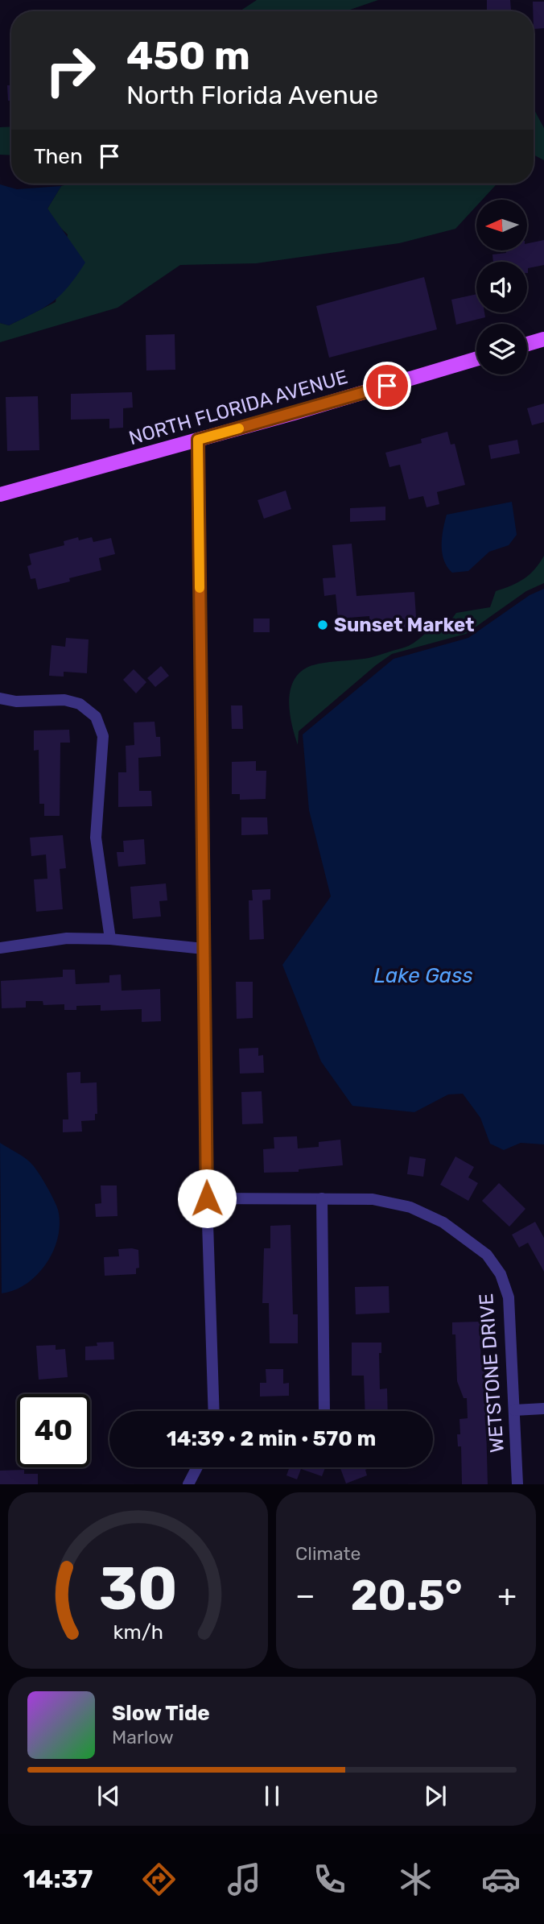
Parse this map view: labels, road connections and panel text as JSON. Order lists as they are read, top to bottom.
{
  "streets": {
    "main road": ["NORTH FLORIDA AVENUE"],
    "street": ["WETSTONE DRIVE"]
  },
  "water": ["Lake Gass"],
  "places": ["Sunset Market"],
  "north": "left",
  "page": {
    "turn": ["450 m", "North Florida Avenue"],
    "then": "Then",
    "limit": "40",
    "trip": "14:39 · 2 min · 570 m",
    "tile": "Climate",
    "heat": ["−", "20.5°", "+"],
    "song": ["Slow Tide", "Marlow"],
    "tabs": "14:37",
    "gauge": ["30", "km/h"]
  }
}
